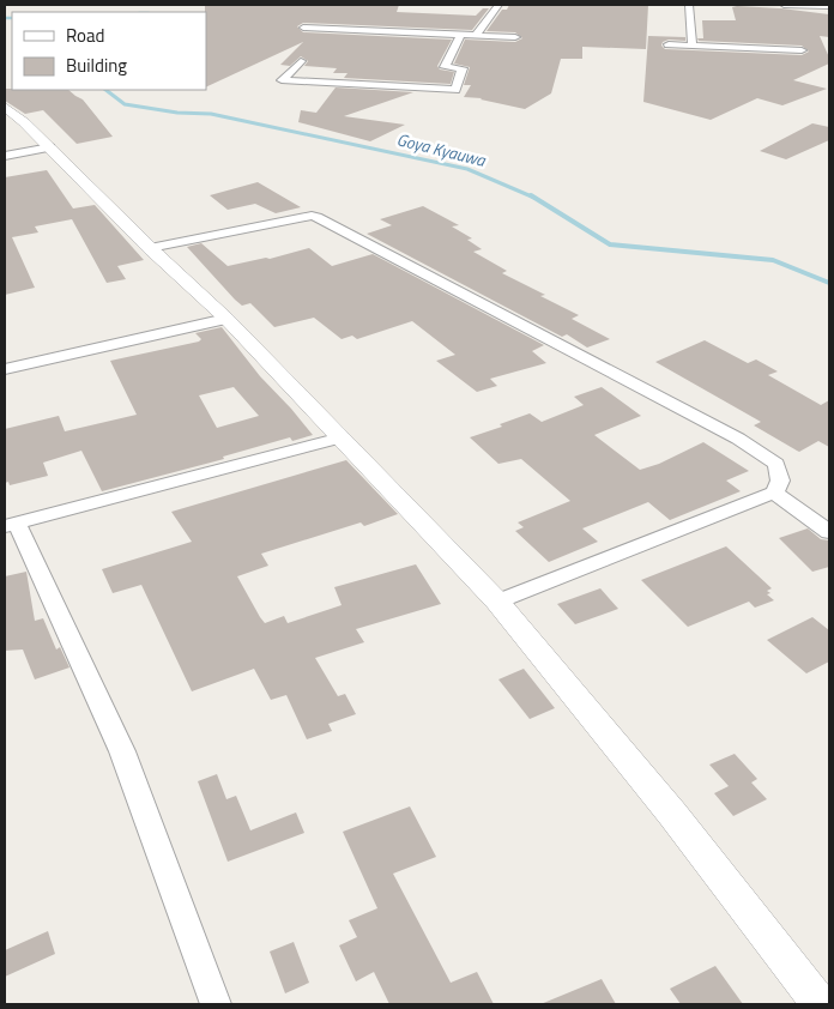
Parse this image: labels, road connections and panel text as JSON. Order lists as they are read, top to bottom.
{
  "water": ["Goya Kyauwa"],
  "legend": ["Road", "Building"]
}
